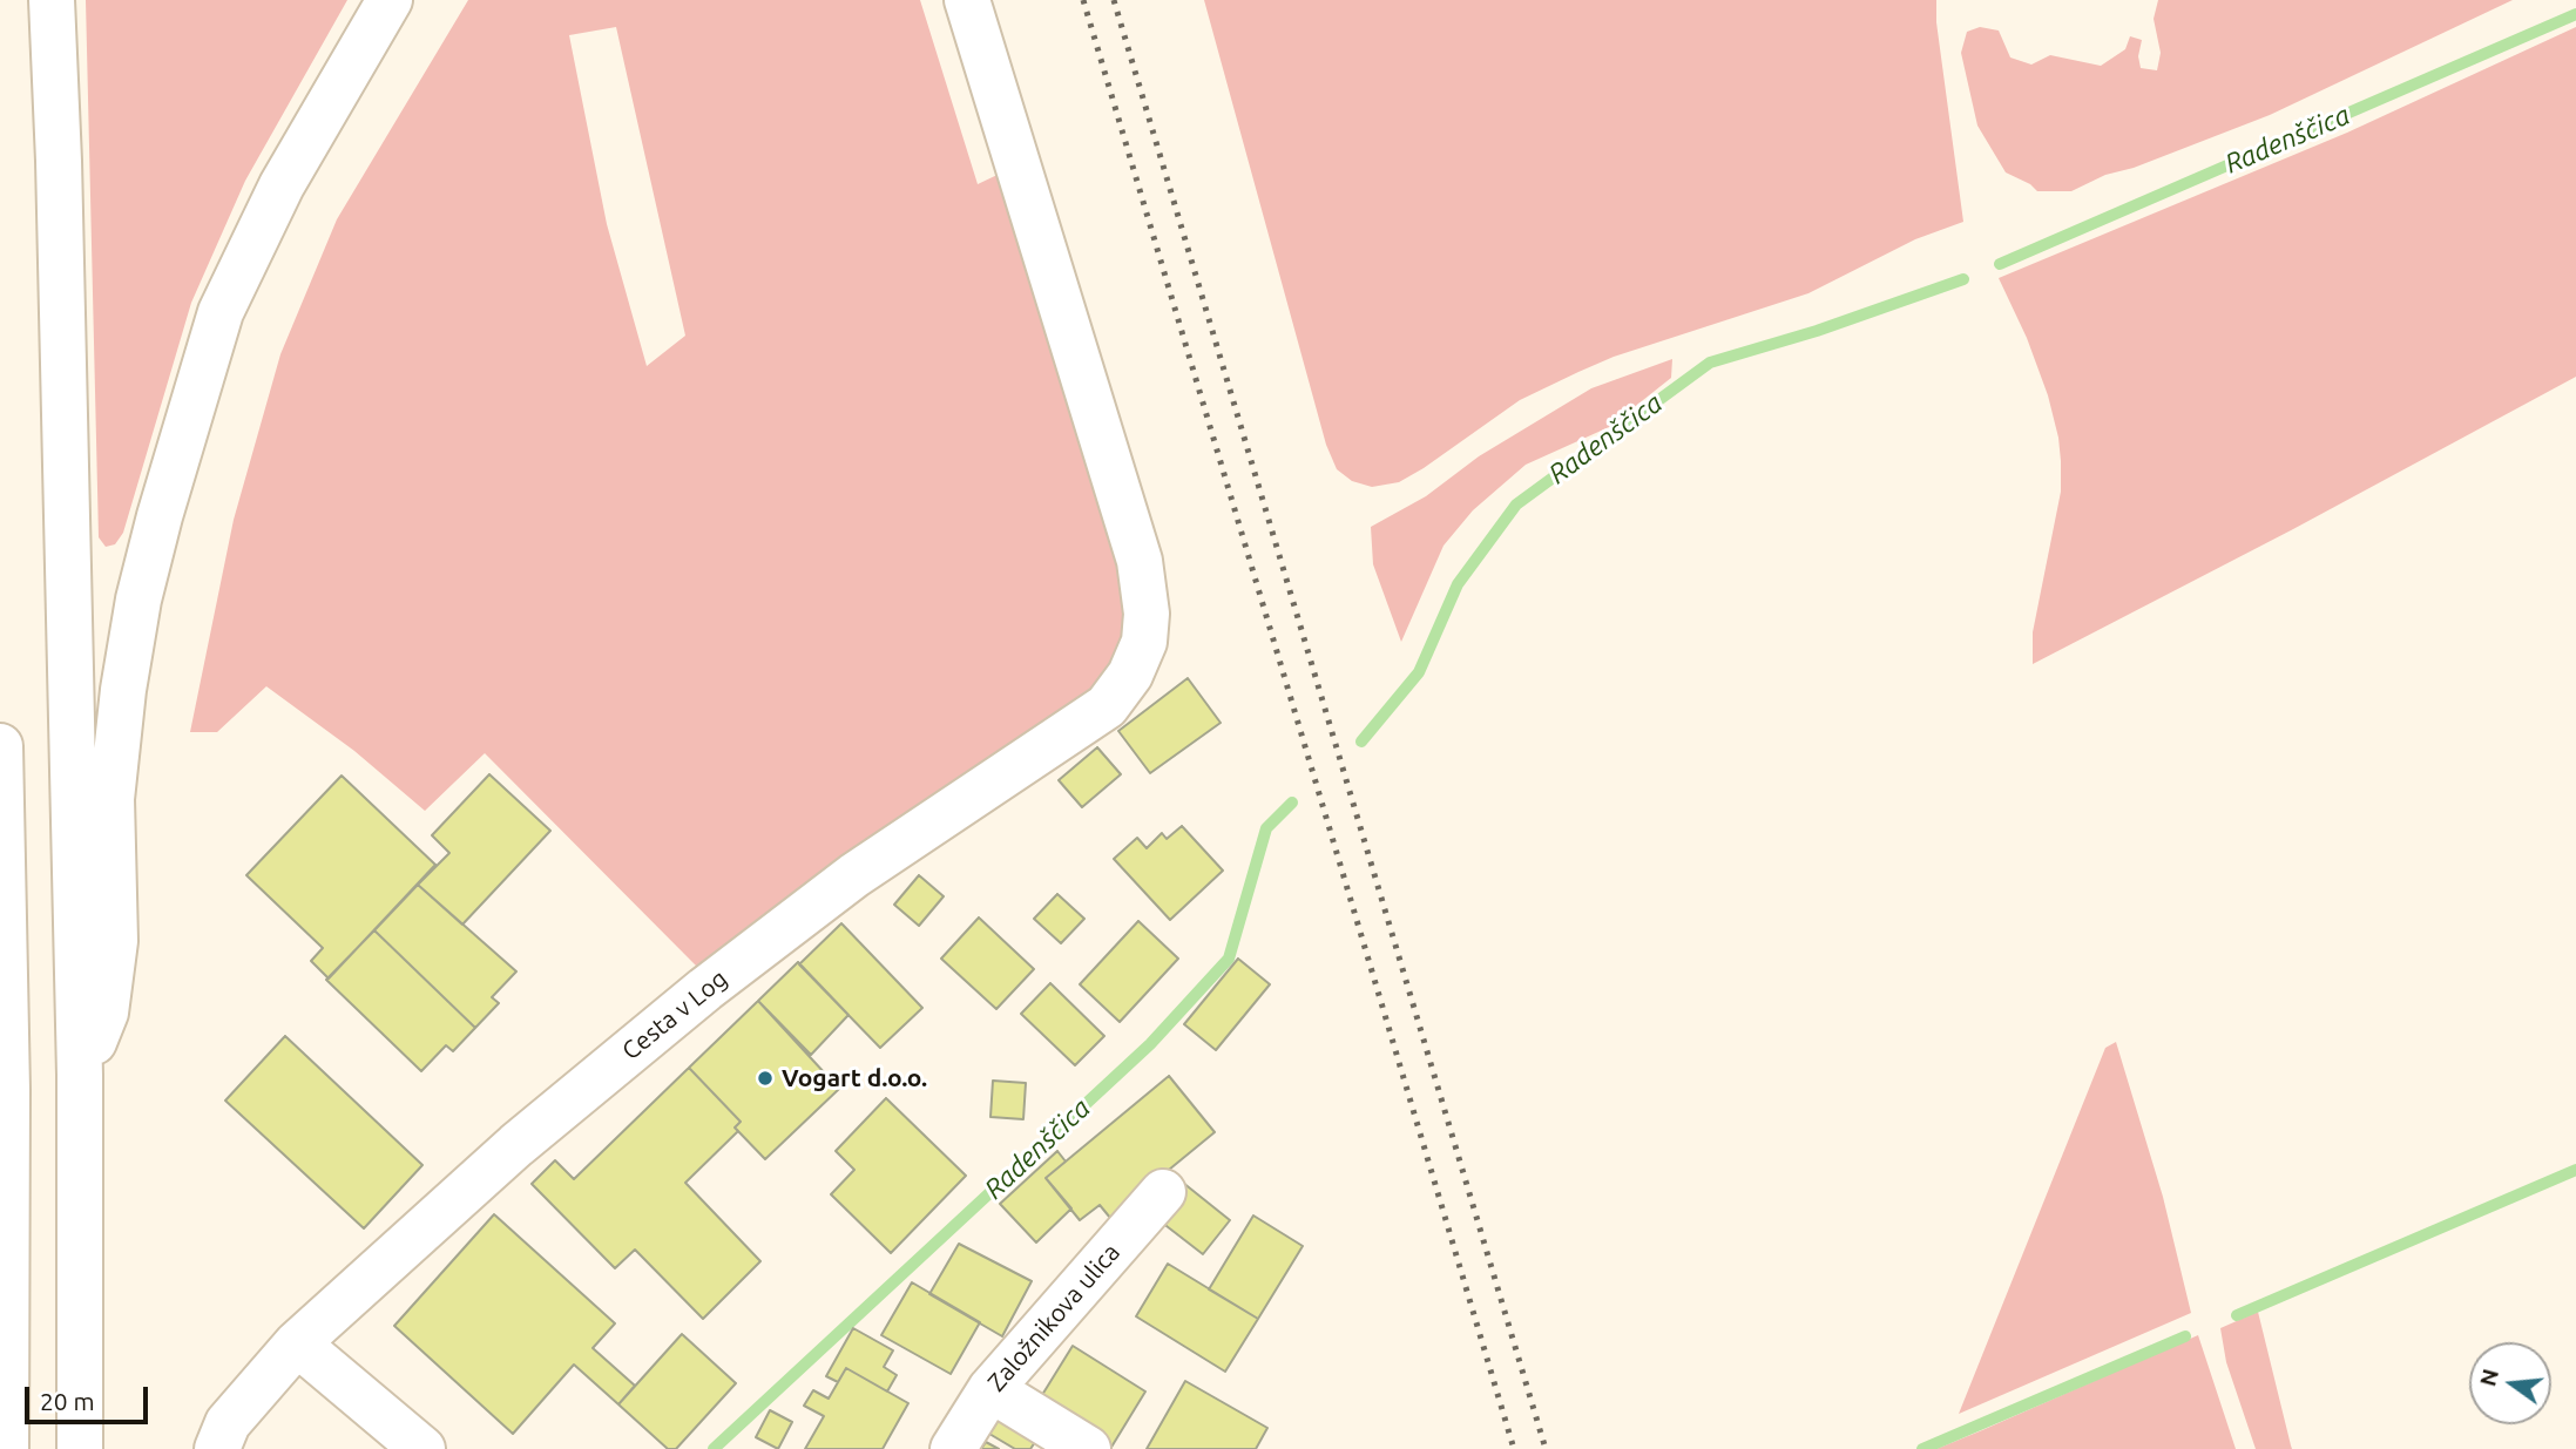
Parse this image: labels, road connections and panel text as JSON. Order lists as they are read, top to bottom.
{
  "streets": {
    "main road": ["Cesta v Log", "Založnikova ulica"]
  },
  "water": ["Radenščica"],
  "places": ["Vogart d.o.o."],
  "scale_bar": "20 m",
  "north": "left"
}
